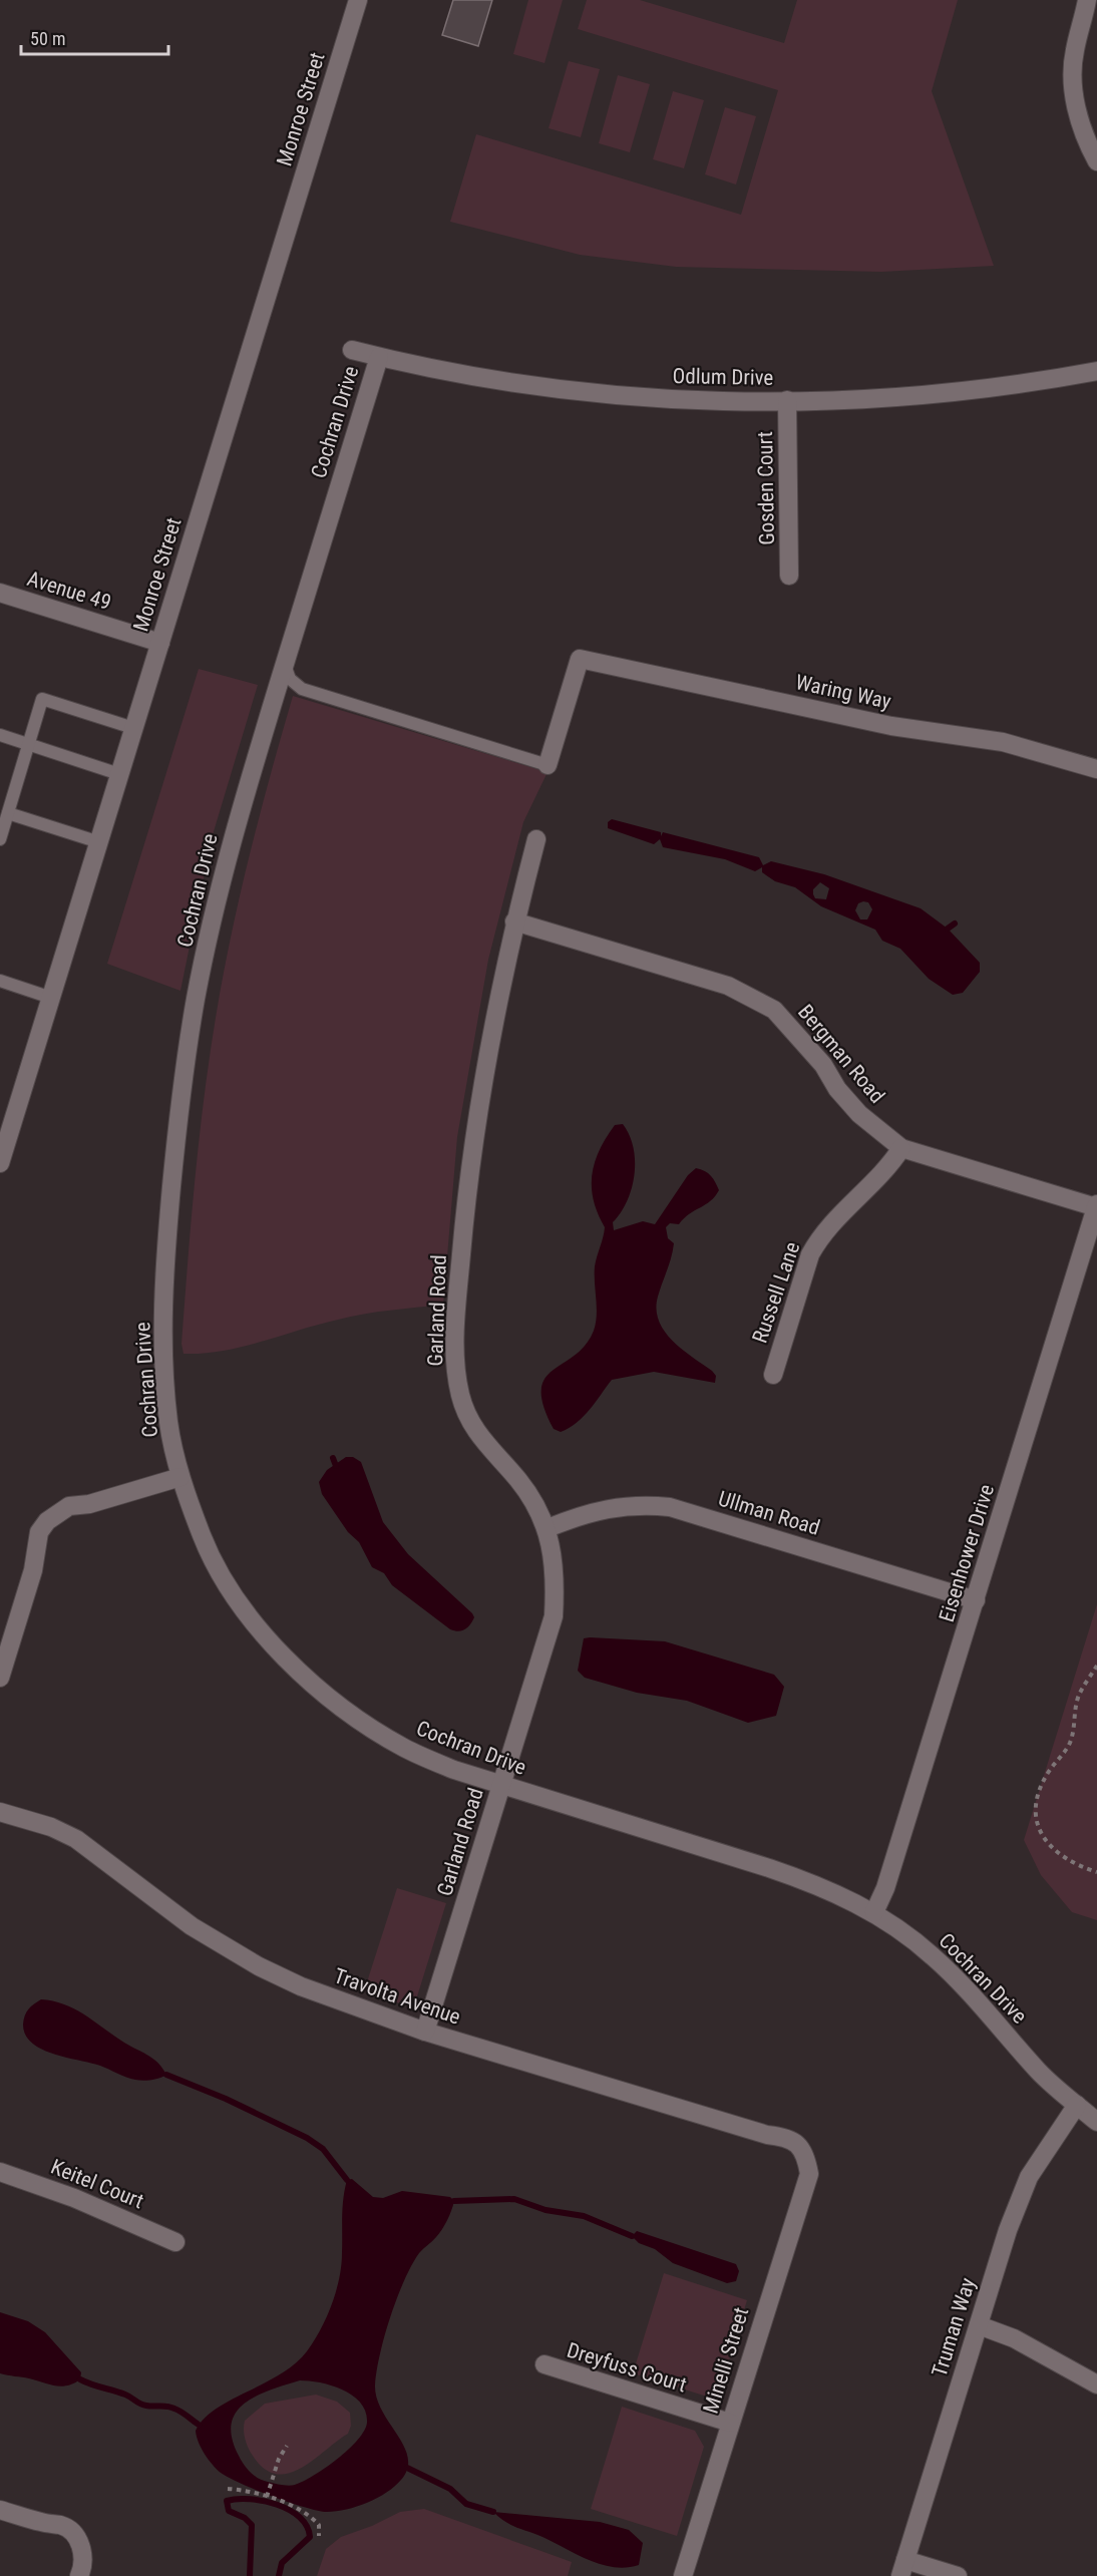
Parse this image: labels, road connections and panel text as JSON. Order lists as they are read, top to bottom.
{
  "streets": {
    "street": [
      "Monroe Street",
      "Odlum Drive",
      "Cochran Drive",
      "Gosden Court",
      "Avenue 49",
      "Waring Way",
      "Bergman Road",
      "Russell Lane",
      "Garland Road",
      "Ullman Road",
      "Eisenhower Drive",
      "Travolta Avenue",
      "Keitel Court",
      "Truman Way",
      "Minelli Street",
      "Dreyfuss Court"
    ]
  },
  "crossings": [
    ["Monroe Street", "Avenue 49"],
    ["Odlum Drive", "Cochran Drive"],
    ["Odlum Drive", "Gosden Court"],
    ["Cochran Drive", "Garland Road"],
    ["Cochran Drive", "Eisenhower Drive"],
    ["Cochran Drive", "Truman Way"],
    ["Bergman Road", "Russell Lane"],
    ["Bergman Road", "Garland Road"],
    ["Bergman Road", "Eisenhower Drive"],
    ["Garland Road", "Ullman Road"],
    ["Garland Road", "Travolta Avenue"],
    ["Ullman Road", "Eisenhower Drive"],
    ["Travolta Avenue", "Minelli Street"],
    ["Minelli Street", "Dreyfuss Court"]
  ],
  "scale_bar": "50 m"
}
